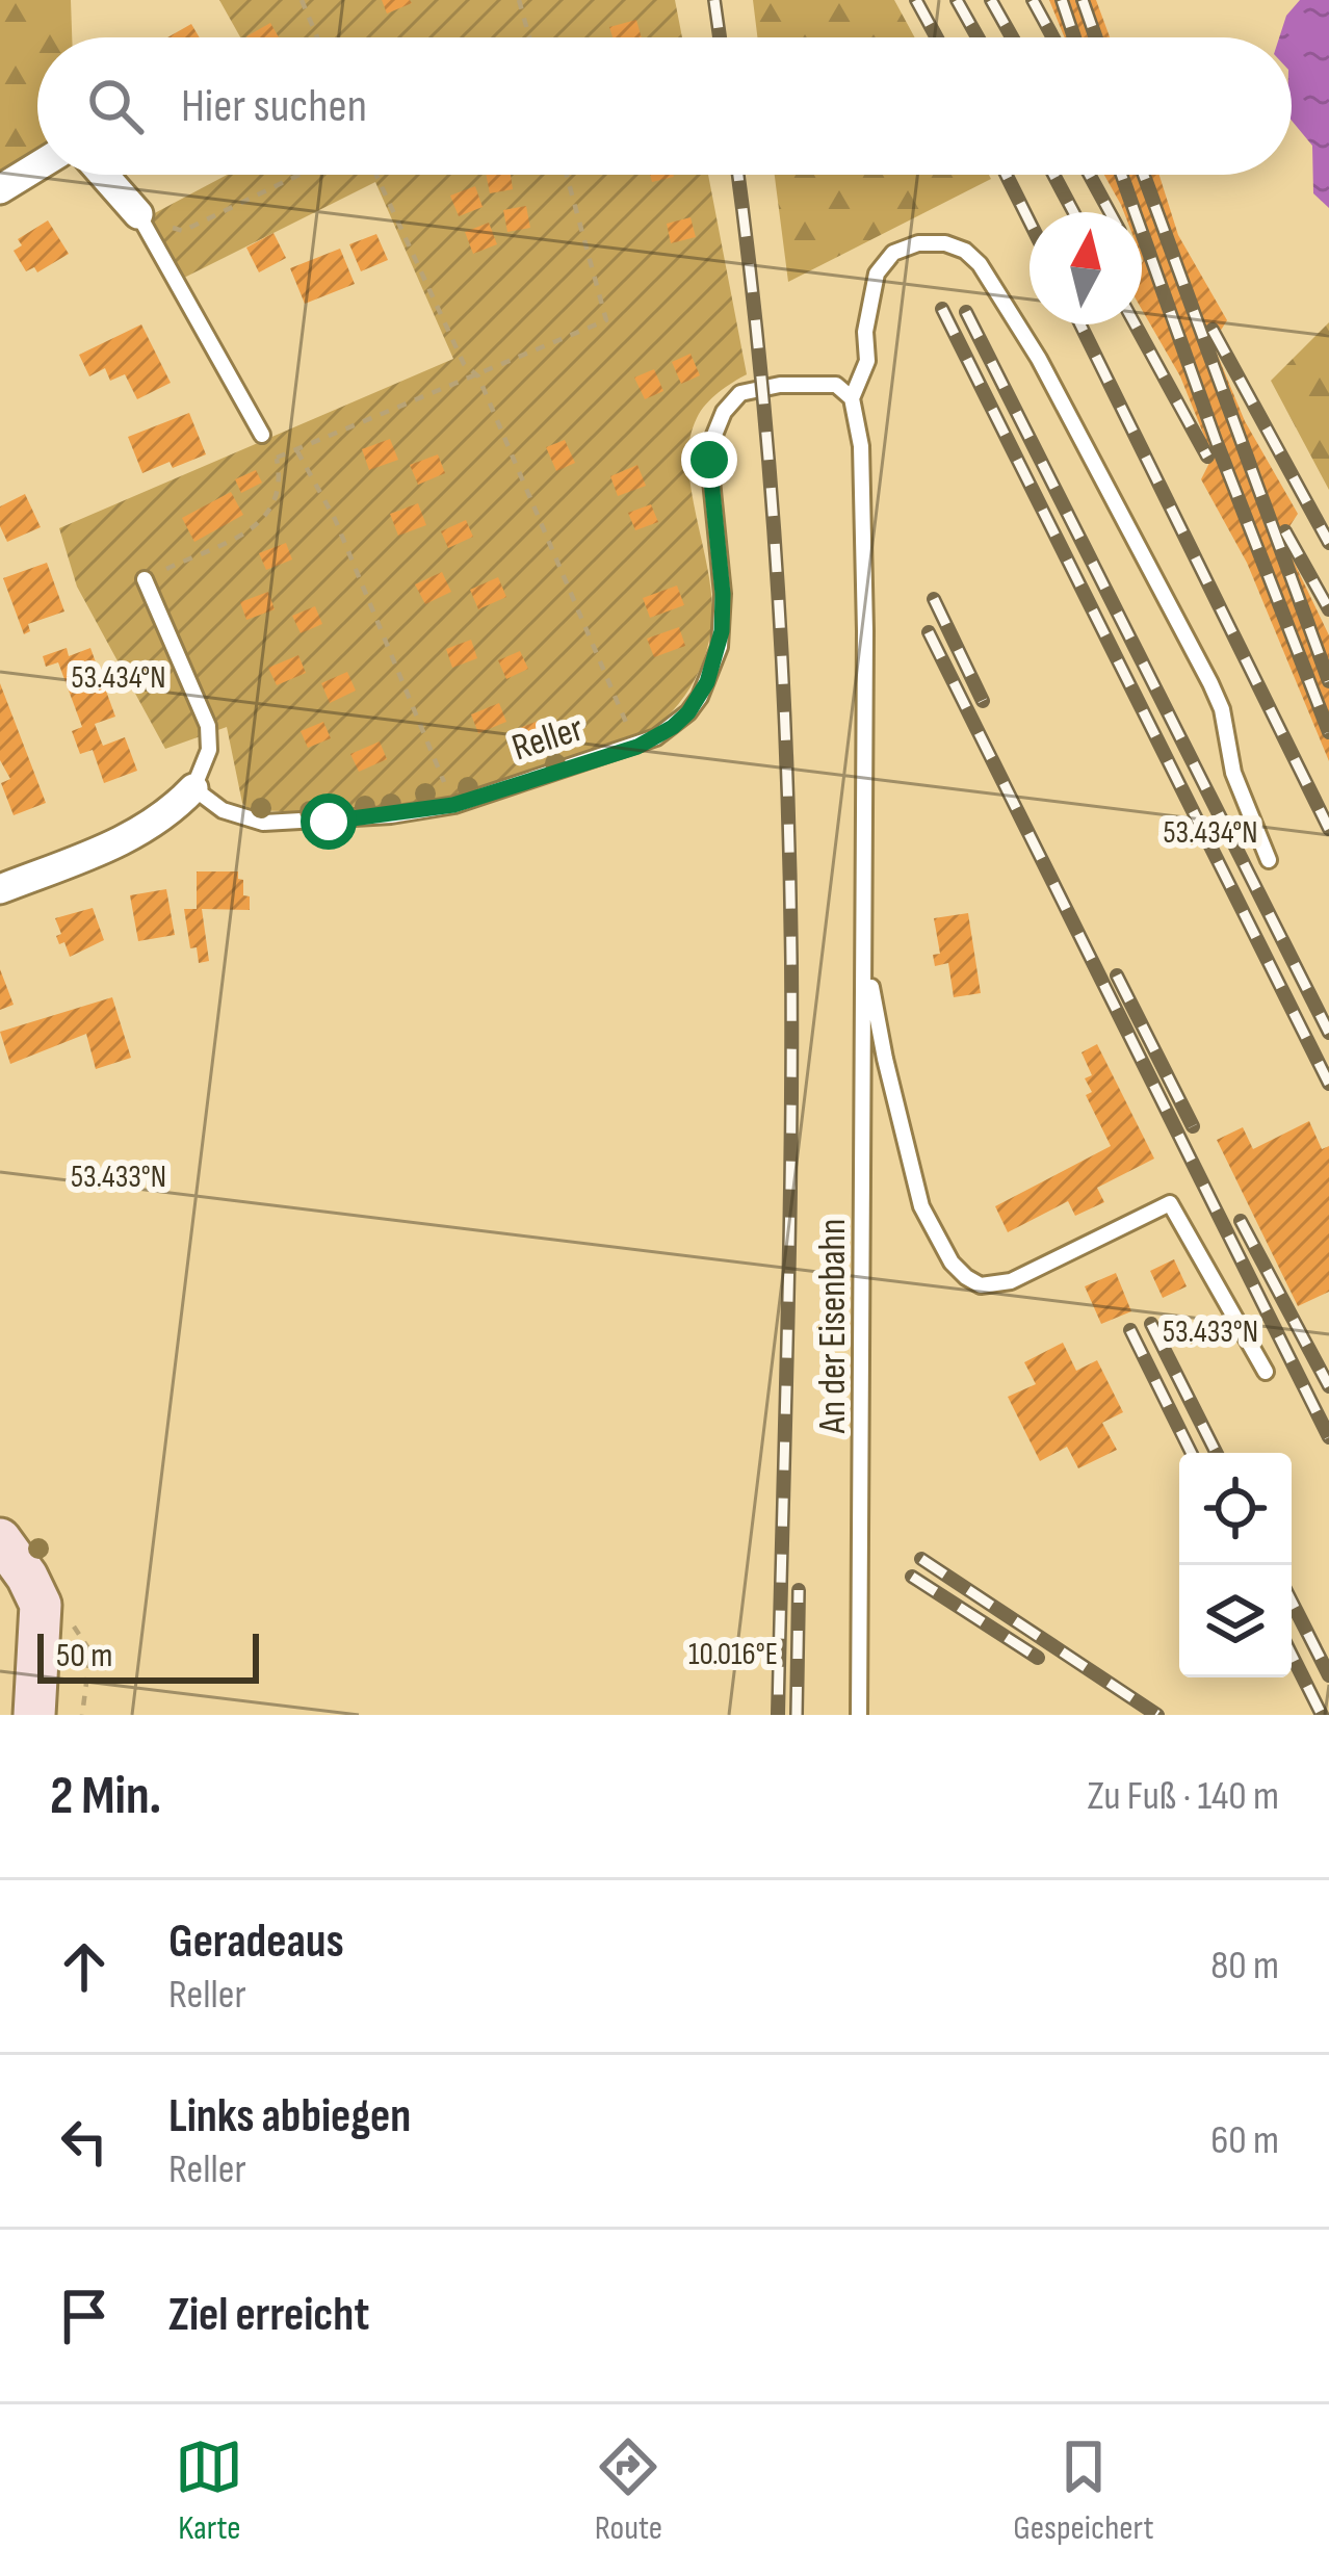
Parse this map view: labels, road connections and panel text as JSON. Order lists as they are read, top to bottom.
{
  "streets": {
    "lane": ["Reller", "An der Eisenbahn"]
  },
  "crossings": [
    ["Reller", "An der Eisenbahn"]
  ],
  "scale_bar": "50 m",
  "north": "top",
  "page": {
    "search": "Hier suchen",
    "scale": "50 m",
    "heading": ["2 Min.", "Zu Fuß · 140 m"],
    "list": [
      ["Geradeaus", "Reller", "80 m"],
      ["Links abbiegen", "Reller", "60 m"],
      "Ziel erreicht"
    ],
    "nav": ["Karte", "Route", "Gespeichert"]
  },
  "coordinates": ["53.434°N", "53.433°N", "10.016°E"]
}
